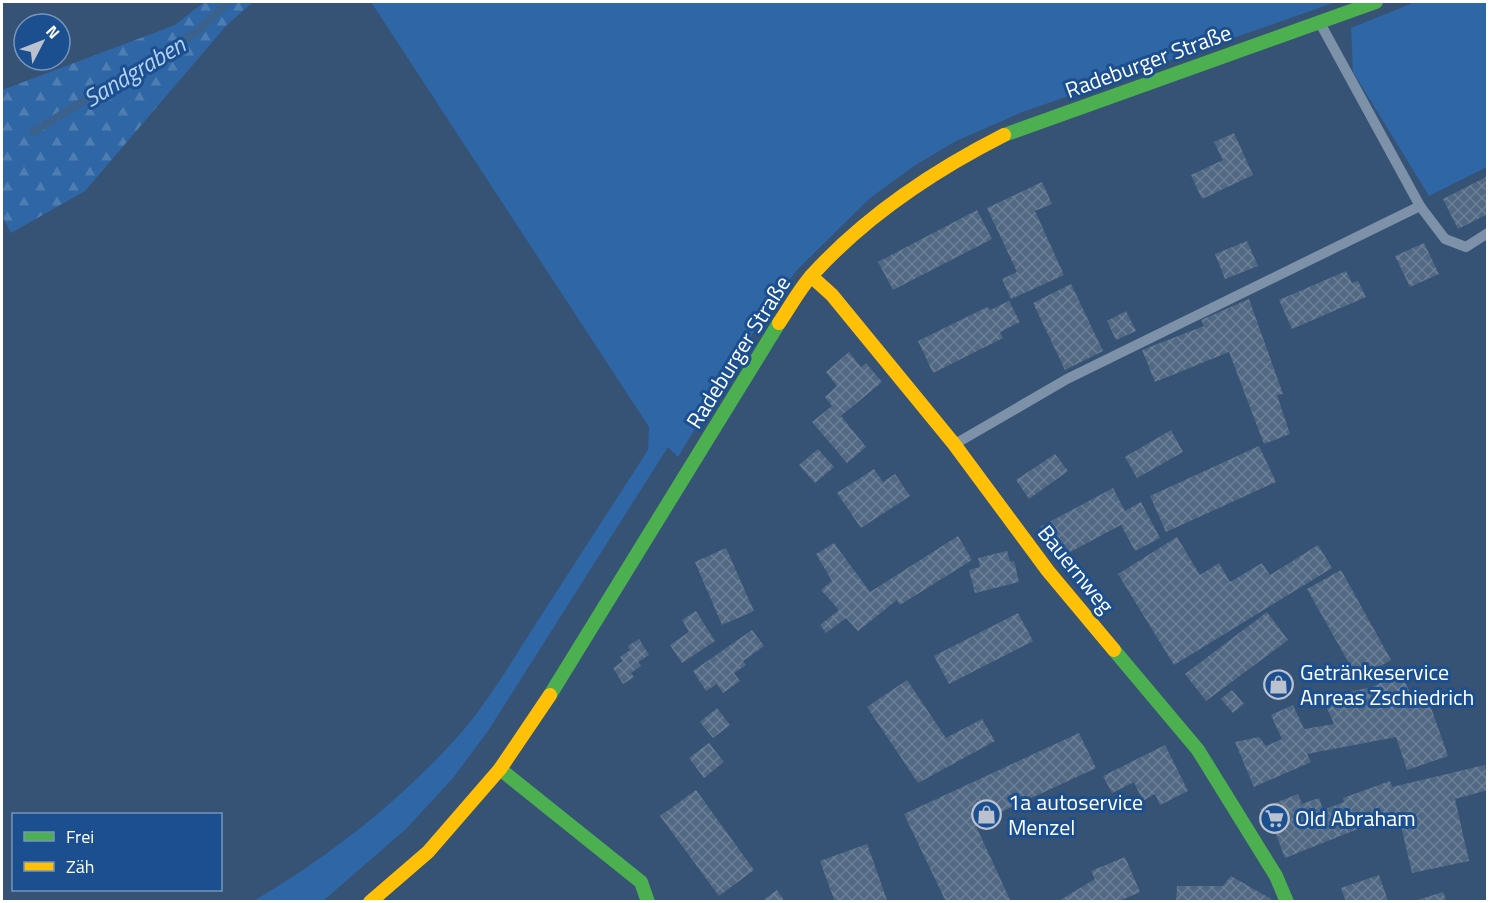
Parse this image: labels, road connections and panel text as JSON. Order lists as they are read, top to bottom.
{
  "streets": {
    "main road": ["Radeburger Straße", "Bauernweg"]
  },
  "crossings": [
    ["Radeburger Straße", "Bauernweg"]
  ],
  "water": ["Sandgraben"],
  "places": {
    "shop": ["Getränkeservice Anreas Zschiedrich", "1a autoservice Menzel"],
    "supermarket": ["Old Abraham"]
  },
  "legend": ["Frei", "Zäh"],
  "north": "top right"
}
